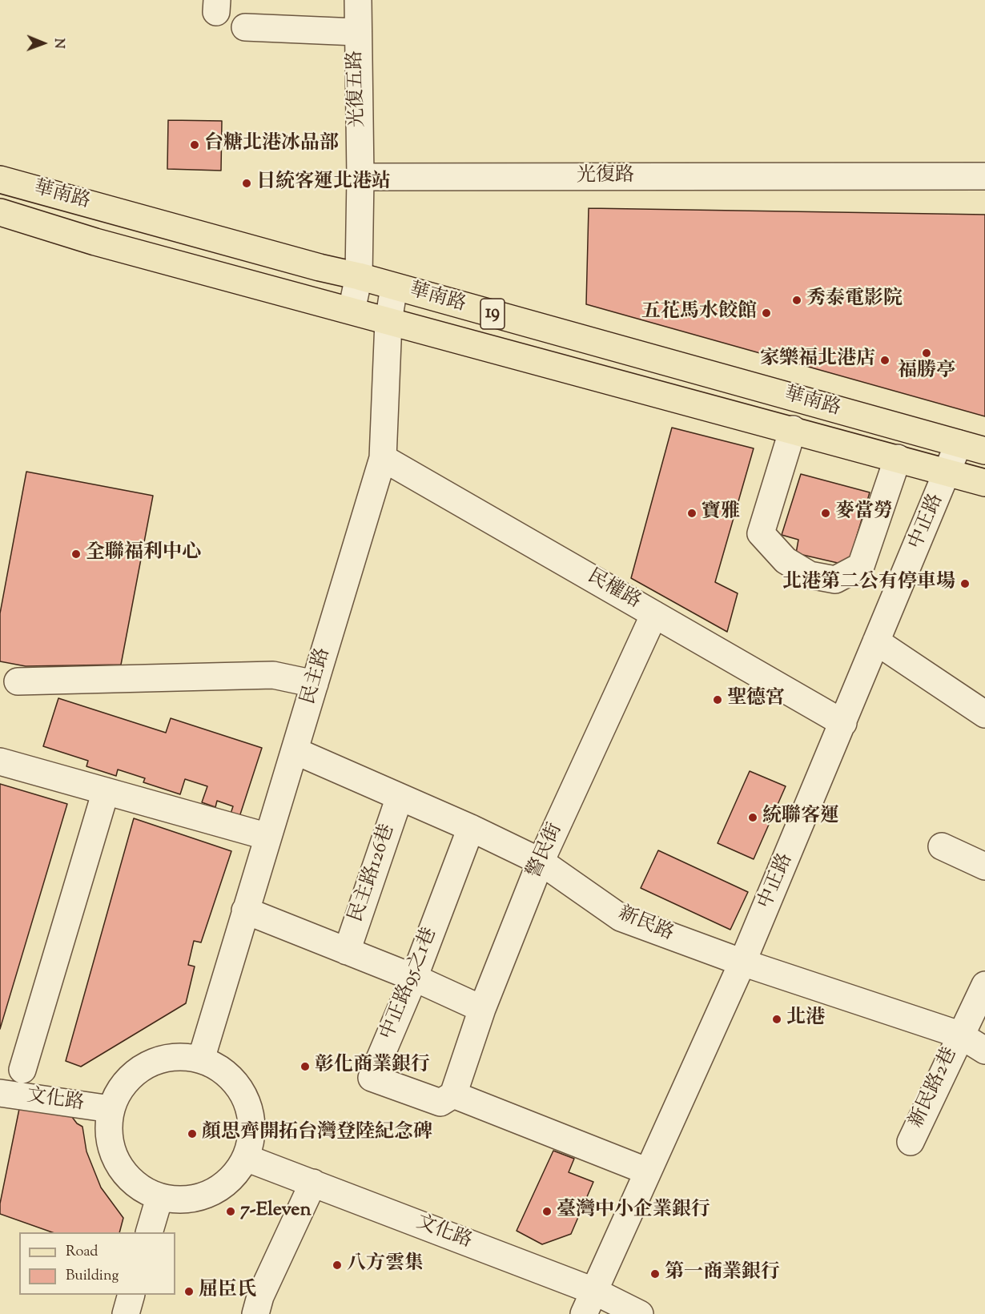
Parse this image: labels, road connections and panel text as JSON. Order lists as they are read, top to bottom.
{
  "streets": {
    "main road": ["華南路", "19"],
    "street": [
      "光復五路",
      "光復路",
      "中正路",
      "民權路",
      "民主路",
      "警民街",
      "民主路126巷",
      "新民路",
      "中正路95之1巷",
      "新民路2巷",
      "文化路"
    ]
  },
  "crossings": [
    ["光復五路", "光復路"],
    ["華南路", "中正路"],
    ["華南路", "民主路"],
    ["中正路", "民權路"],
    ["中正路", "新民路"],
    ["中正路", "文化路"],
    ["民權路", "民主路"],
    ["民權路", "警民街"],
    ["民主路", "新民路"],
    ["民主路", "文化路"],
    ["警民街", "新民路"],
    ["警民街", "中正路95之1巷"],
    ["民主路126巷", "新民路"],
    ["新民路", "中正路95之1巷"],
    ["新民路", "新民路2巷"]
  ],
  "places": [
    "台糖北港冰品部",
    "日統客運北港站",
    "秀泰電影院",
    "五花馬水餃館",
    "福勝亭",
    "家樂福北港店",
    "寶雅",
    "麥當勞",
    "全聯福利中心",
    "北港第二公有停車場",
    "聖德宮",
    "統聯客運",
    "北港",
    "彰化商業銀行",
    "顏思齊開拓台灣登陸紀念碑",
    "7-Eleven",
    "臺灣中小企業銀行",
    "八方雲集",
    "第一商業銀行",
    "屈臣氏"
  ],
  "legend": ["Road", "Building"],
  "north": "right"
}
